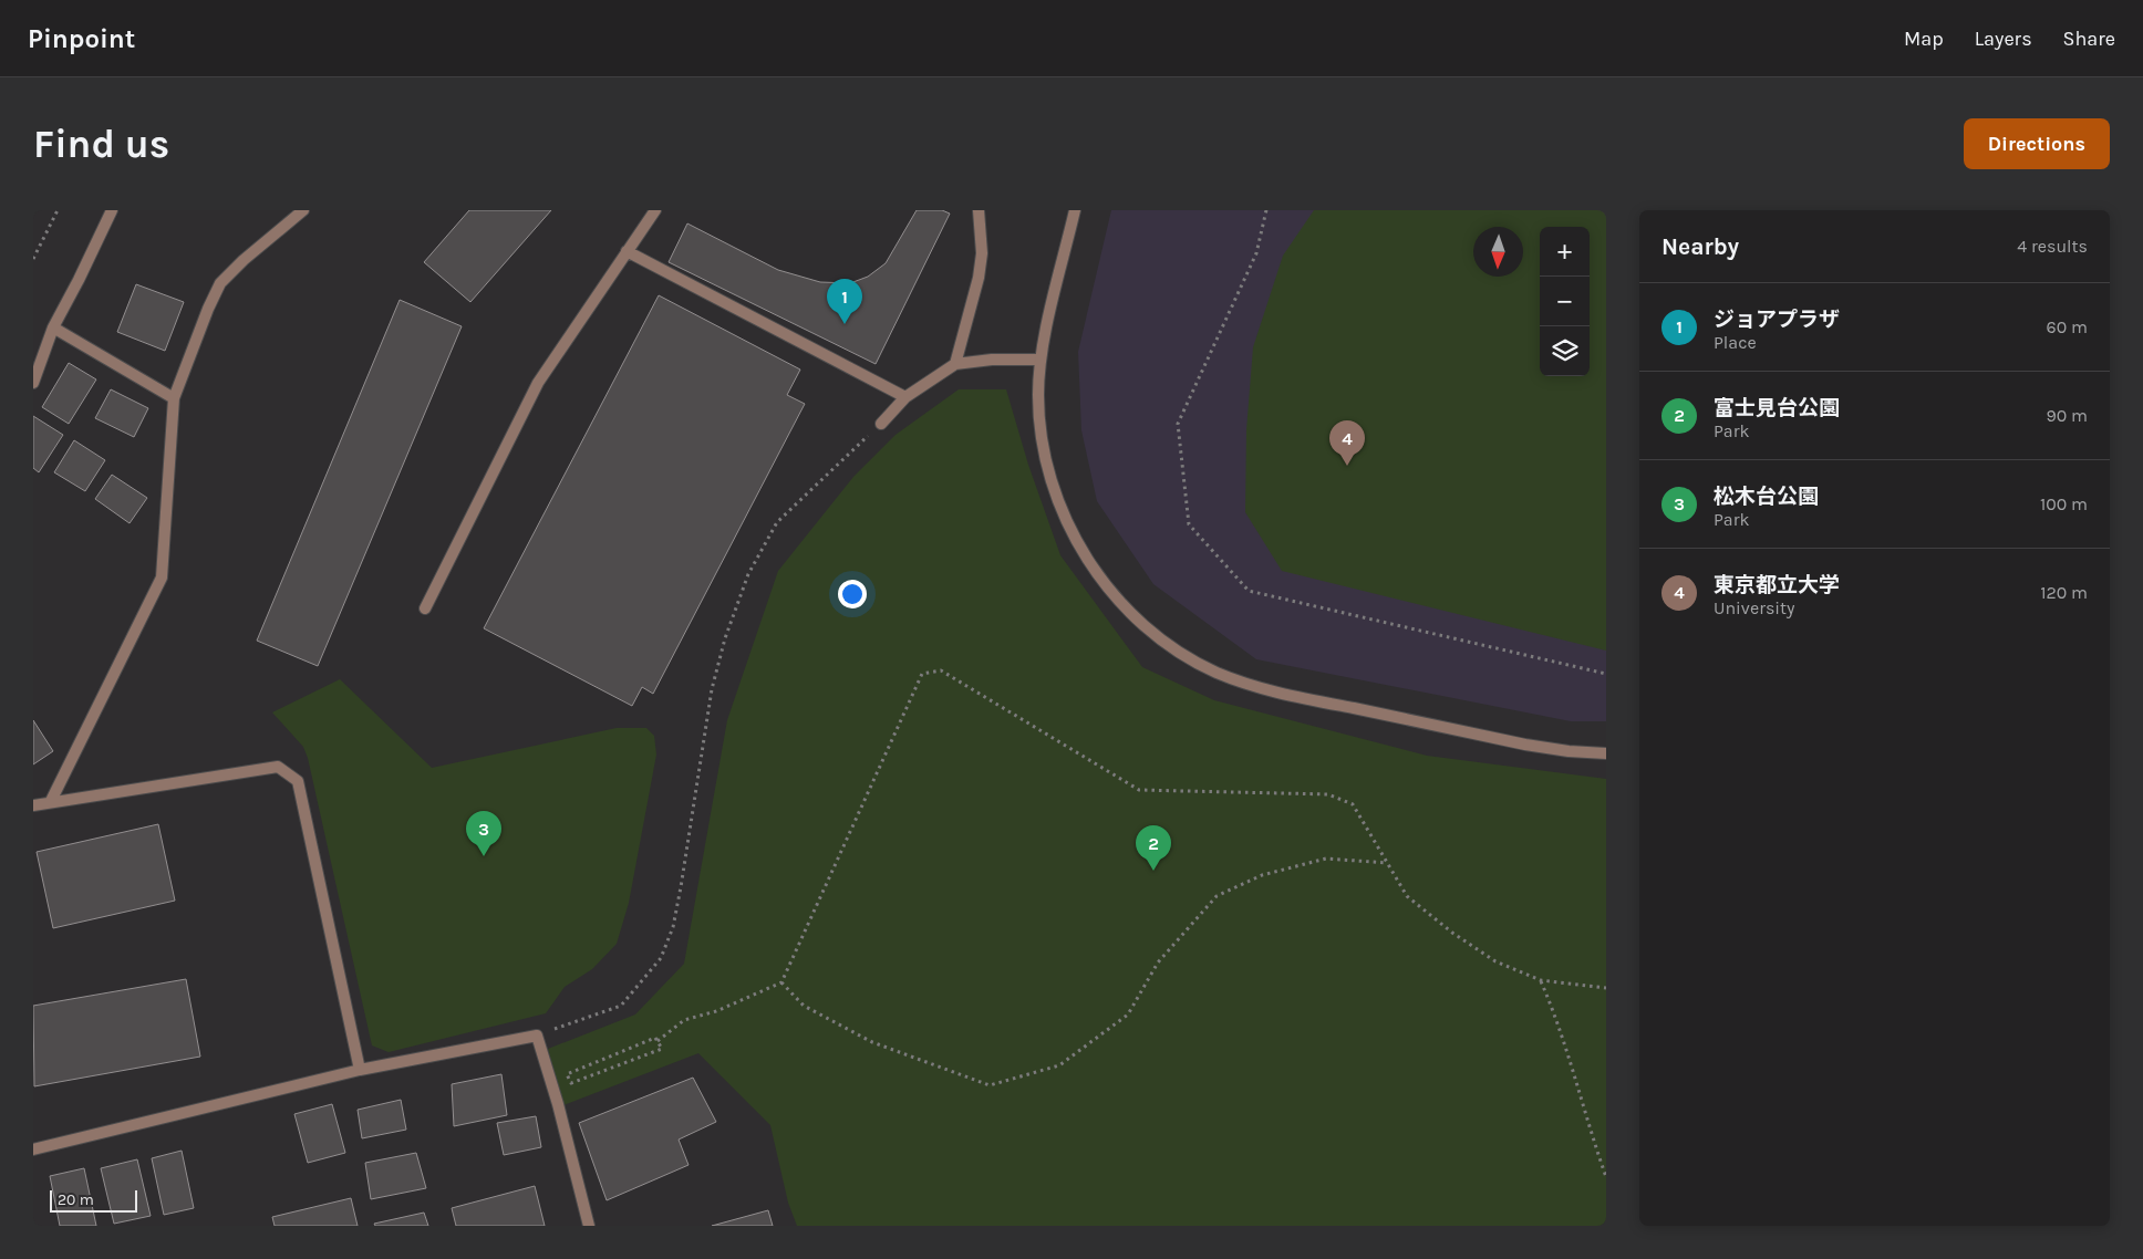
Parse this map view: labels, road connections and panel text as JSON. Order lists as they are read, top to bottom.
{
  "scale_bar": "20 m",
  "north": "bottom",
  "page": {
    "header": "Pinpoint",
    "nav": ["Map", "Layers", "Share"],
    "buttons": "Directions",
    "title": "Find us",
    "heading": ["Nearby", "4 results"],
    "map_buttons": ["+", "−"],
    "pins": [
      "1",
      "4",
      "3",
      "2"
    ],
    "list": [
      {
        "mark": "1",
        "name": "ジョアプラザ",
        "note": "Place",
        "value": "60 m"
      },
      {
        "mark": "2",
        "name": "富士見台公園",
        "note": "Park",
        "value": "90 m"
      },
      {
        "mark": "3",
        "name": "松木台公園",
        "note": "Park",
        "value": "100 m"
      },
      {
        "mark": "4",
        "name": "東京都立大学",
        "note": "University",
        "value": "120 m"
      }
    ],
    "scale": "20 m"
  }
}
